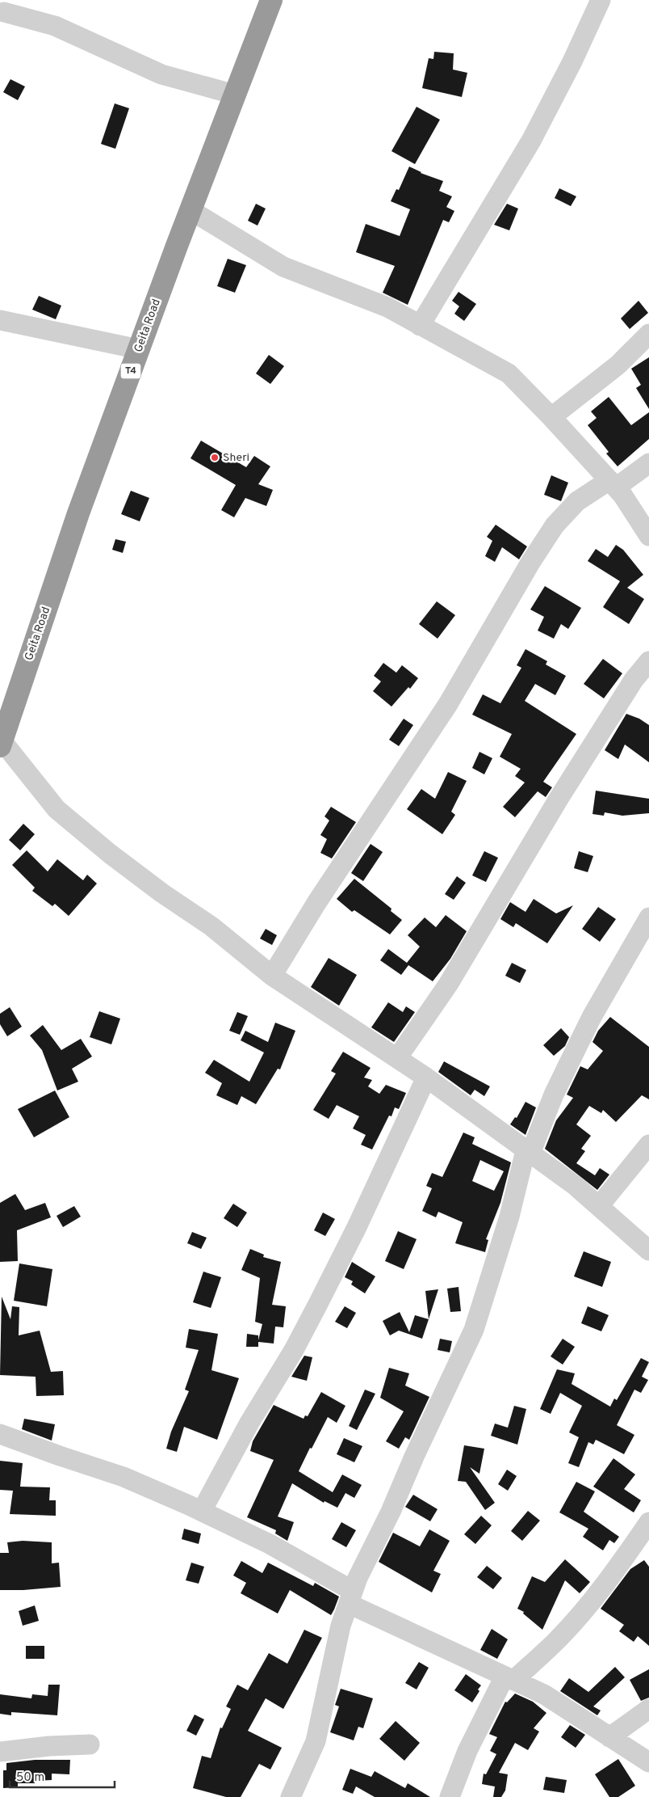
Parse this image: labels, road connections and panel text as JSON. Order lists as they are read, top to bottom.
{
  "streets": {
    "highway": ["Geita Road", "T4"]
  },
  "places": ["Sheri"],
  "scale_bar": "50 m"
}
